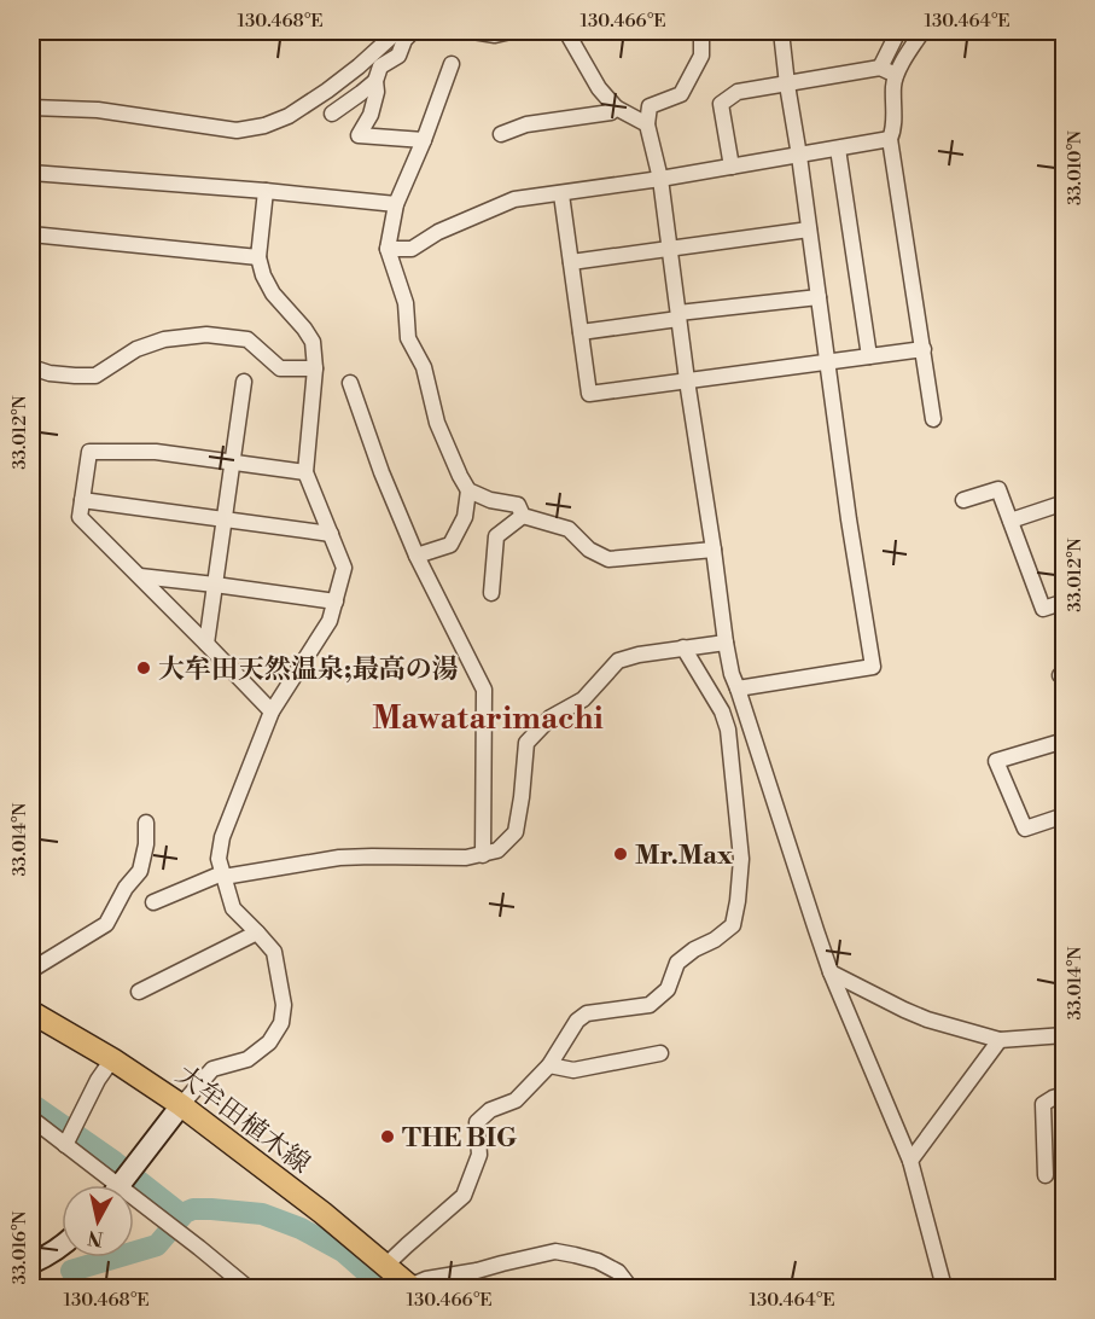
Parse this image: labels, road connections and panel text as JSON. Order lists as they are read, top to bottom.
{
  "streets": {
    "main road": ["大牟田植木線"]
  },
  "districts": ["Mawatarimachi"],
  "places": ["大牟田天然温泉;最高の湯", "Mr.Max", "THE BIG"],
  "north": "bottom",
  "coordinates": [
    "130.468°E",
    "130.466°E",
    "130.464°E",
    "33.010°N",
    "33.012°N",
    "33.014°N",
    "33.016°N"
  ]
}
